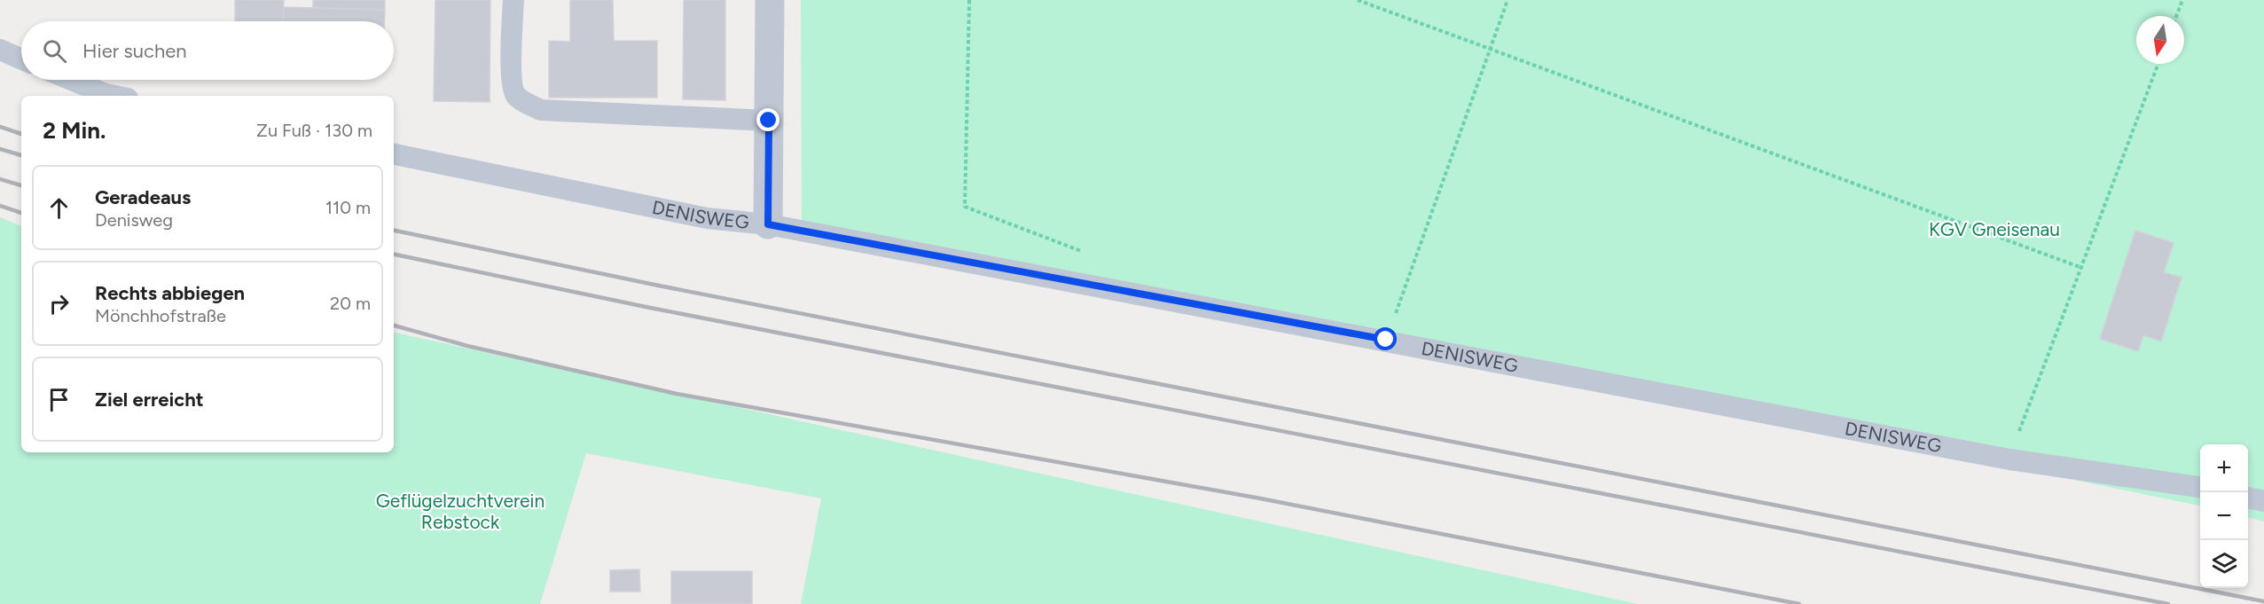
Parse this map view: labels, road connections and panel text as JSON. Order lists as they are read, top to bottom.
{
  "streets": {
    "lane": ["DENISWEG"]
  },
  "parks": ["KGV Gneisenau", "Geflügelzuchtverein Rebstock"],
  "north": "bottom",
  "page": {
    "search": "Hier suchen",
    "heading": ["2 Min.", "Zu Fuß · 130 m"],
    "list": [
      ["Geradeaus", "Denisweg", "110 m"],
      ["Rechts abbiegen", "Mönchhofstraße", "20 m"],
      "Ziel erreicht"
    ],
    "map_buttons": ["+", "−"]
  }
}
